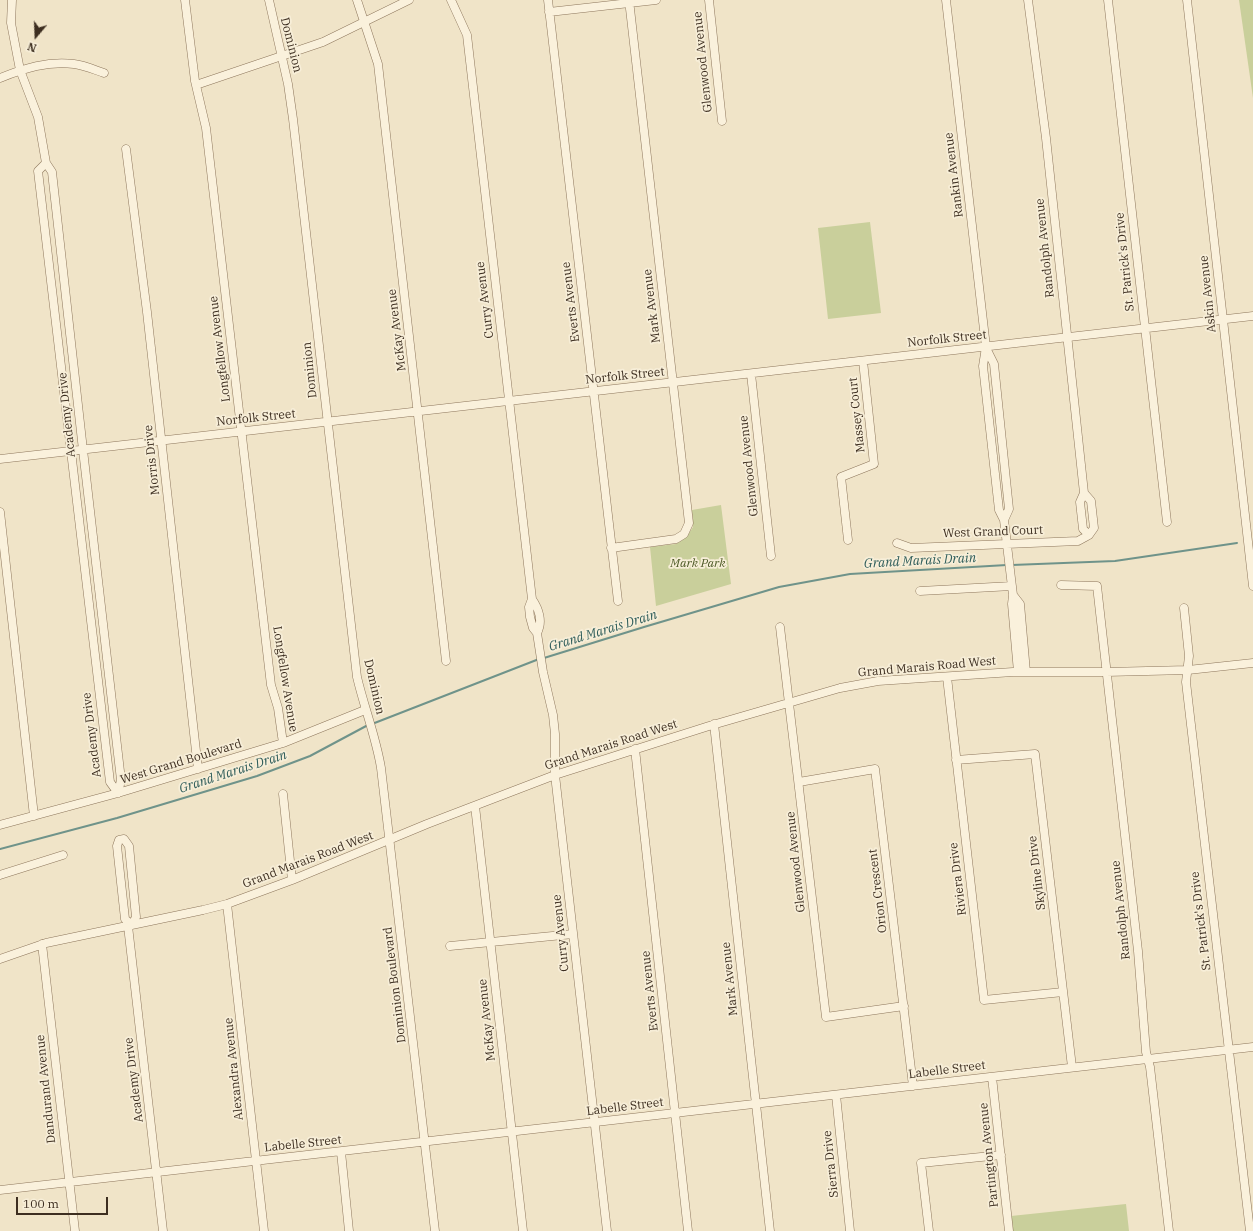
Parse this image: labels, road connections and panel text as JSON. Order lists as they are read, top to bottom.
{
  "streets": {
    "street": [
      "Dominion",
      "Glenwood Avenue",
      "Rankin Avenue",
      "Randolph Avenue",
      "St. Patrick's Drive",
      "Askin Avenue",
      "Curry Avenue",
      "Everts Avenue",
      "Mark Avenue",
      "McKay Avenue",
      "Norfolk Street",
      "Longfellow Avenue",
      "Academy Drive",
      "Massey Court",
      "Morris Drive",
      "West Grand Court",
      "Grand Marais Road West",
      "West Grand Boulevard",
      "Skyline Drive",
      "Riviera Drive",
      "Orion Crescent",
      "Dominion Boulevard",
      "Alexandra Avenue",
      "Labelle Street",
      "Dandurand Avenue",
      "Partington Avenue",
      "Sierra Drive"
    ]
  },
  "crossings": [
    ["Dominion", "Norfolk Street"],
    ["Dominion", "West Grand Boulevard"],
    ["Dominion", "Dominion Boulevard"],
    ["Glenwood Avenue", "Norfolk Street"],
    ["Glenwood Avenue", "Grand Marais Road West"],
    ["Glenwood Avenue", "Orion Crescent"],
    ["Rankin Avenue", "Norfolk Street"],
    ["Rankin Avenue", "West Grand Court"],
    ["Rankin Avenue", "Grand Marais Road West"],
    ["Randolph Avenue", "Norfolk Street"],
    ["Randolph Avenue", "West Grand Court"],
    ["Randolph Avenue", "Grand Marais Road West"],
    ["Randolph Avenue", "Labelle Street"],
    ["St. Patrick's Drive", "Norfolk Street"],
    ["St. Patrick's Drive", "Grand Marais Road West"],
    ["St. Patrick's Drive", "Labelle Street"],
    ["Askin Avenue", "Norfolk Street"],
    ["Curry Avenue", "Norfolk Street"],
    ["Curry Avenue", "Grand Marais Road West"],
    ["Curry Avenue", "Labelle Street"],
    ["Everts Avenue", "Mark Avenue"],
    ["Everts Avenue", "Norfolk Street"],
    ["Everts Avenue", "Grand Marais Road West"],
    ["Everts Avenue", "Labelle Street"],
    ["Mark Avenue", "Norfolk Street"],
    ["Mark Avenue", "Grand Marais Road West"],
    ["Mark Avenue", "Labelle Street"],
    ["McKay Avenue", "Norfolk Street"],
    ["McKay Avenue", "Grand Marais Road West"],
    ["McKay Avenue", "Labelle Street"],
    ["Norfolk Street", "Longfellow Avenue"],
    ["Norfolk Street", "Academy Drive"],
    ["Norfolk Street", "Massey Court"],
    ["Norfolk Street", "Morris Drive"],
    ["Longfellow Avenue", "West Grand Boulevard"],
    ["Academy Drive", "Grand Marais Road West"],
    ["Academy Drive", "West Grand Boulevard"],
    ["Academy Drive", "Labelle Street"],
    ["Morris Drive", "West Grand Boulevard"],
    ["Grand Marais Road West", "Riviera Drive"],
    ["Grand Marais Road West", "Dominion Boulevard"],
    ["Grand Marais Road West", "Alexandra Avenue"],
    ["Grand Marais Road West", "Dandurand Avenue"],
    ["Skyline Drive", "Riviera Drive"],
    ["Skyline Drive", "Labelle Street"],
    ["Orion Crescent", "Labelle Street"],
    ["Dominion Boulevard", "Labelle Street"],
    ["Alexandra Avenue", "Labelle Street"],
    ["Labelle Street", "Dandurand Avenue"],
    ["Labelle Street", "Partington Avenue"],
    ["Labelle Street", "Sierra Drive"]
  ],
  "water": ["Grand Marais Drain"],
  "parks": ["Mark Park"],
  "scale_bar": "100 m",
  "north": "bottom"
}
